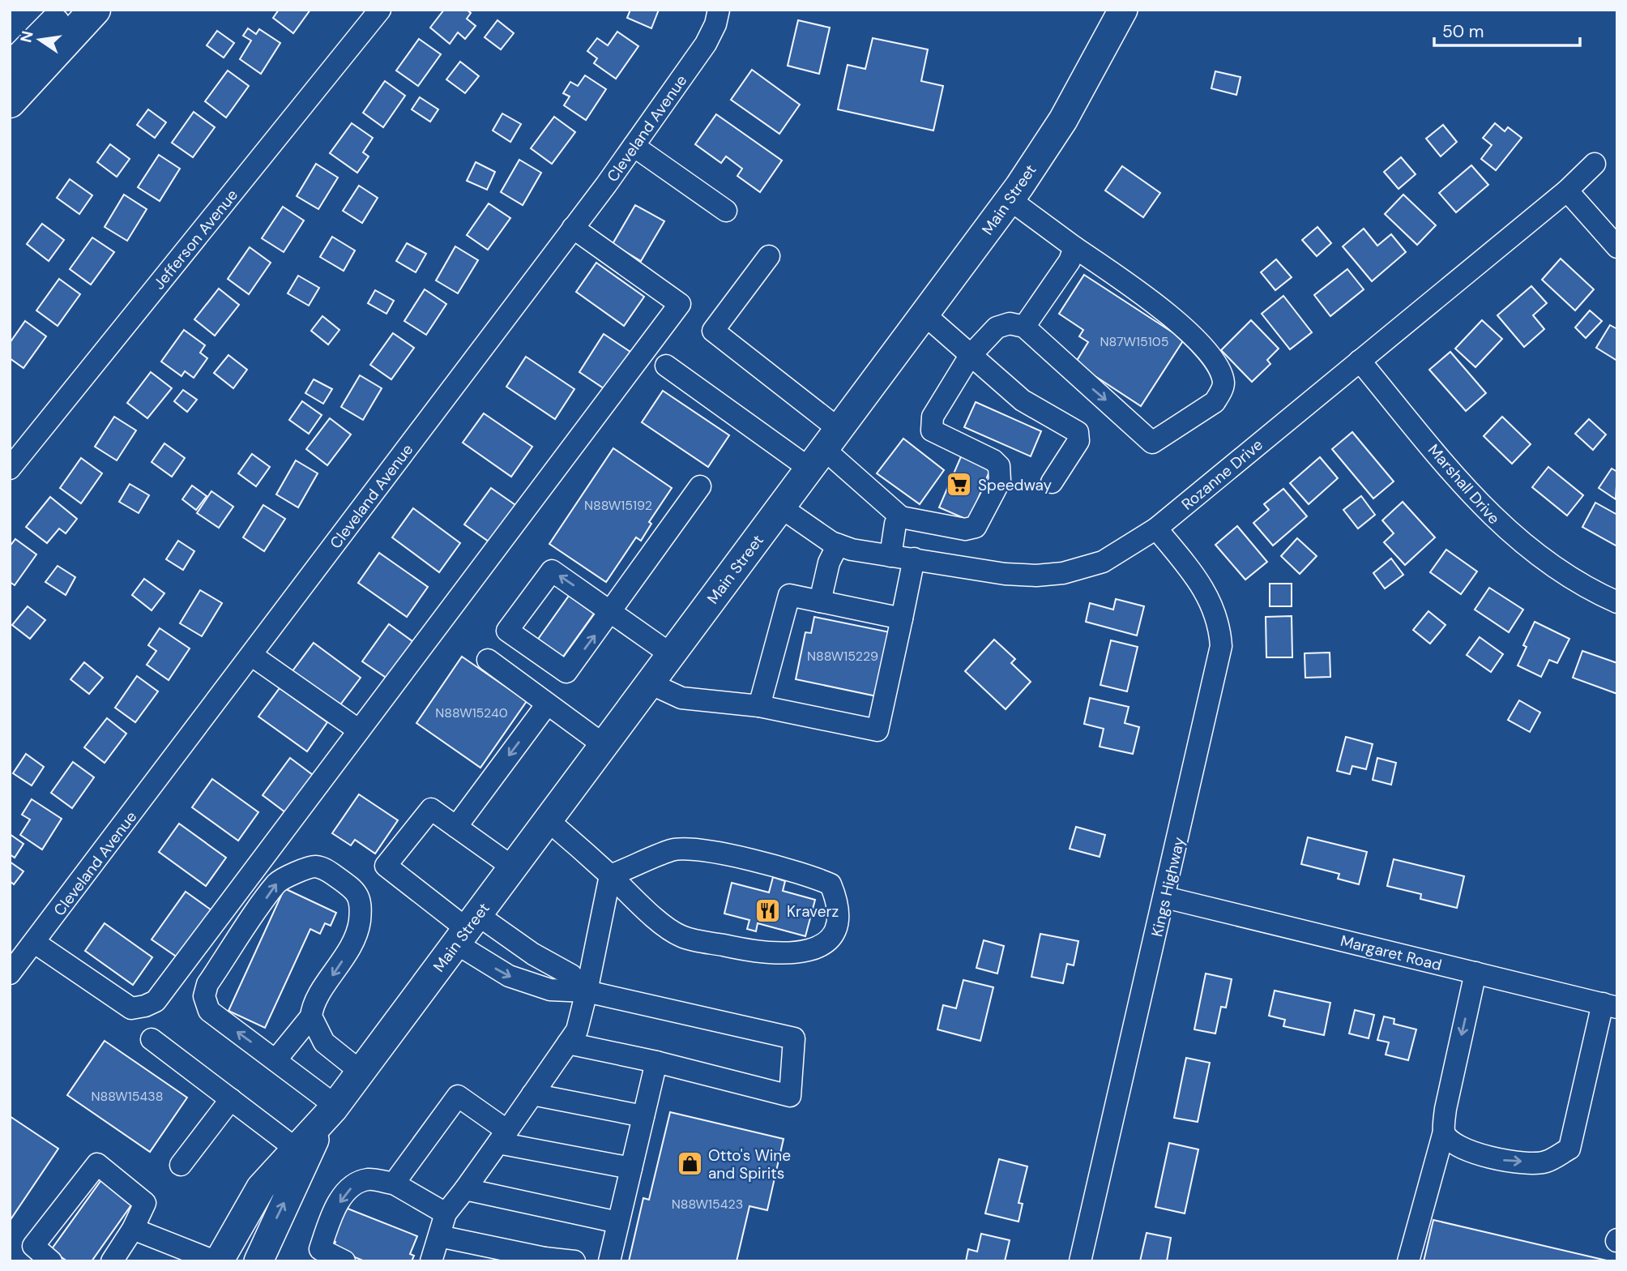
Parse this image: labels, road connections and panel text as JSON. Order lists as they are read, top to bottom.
{
  "streets": {
    "main road": ["Main Street"],
    "street": [
      "Cleveland Avenue",
      "Jefferson Avenue",
      "Rozanne Drive",
      "Marshall Drive",
      "Kings Highway",
      "Margaret Road"
    ]
  },
  "crossings": [
    ["Main Street", "Rozanne Drive"],
    ["Rozanne Drive", "Marshall Drive"],
    ["Rozanne Drive", "Kings Highway"],
    ["Kings Highway", "Margaret Road"]
  ],
  "places": {
    "supermarket": ["Speedway"],
    "restaurant": ["Kraverz"],
    "shop": ["Otto's Wine and Spirits"]
  },
  "house_numbers": [
    "N87W15105",
    "N88W15192",
    "N88W15229",
    "N88W15240",
    "N88W15438",
    "N88W15423"
  ],
  "scale_bar": "50 m",
  "north": "left"
}
